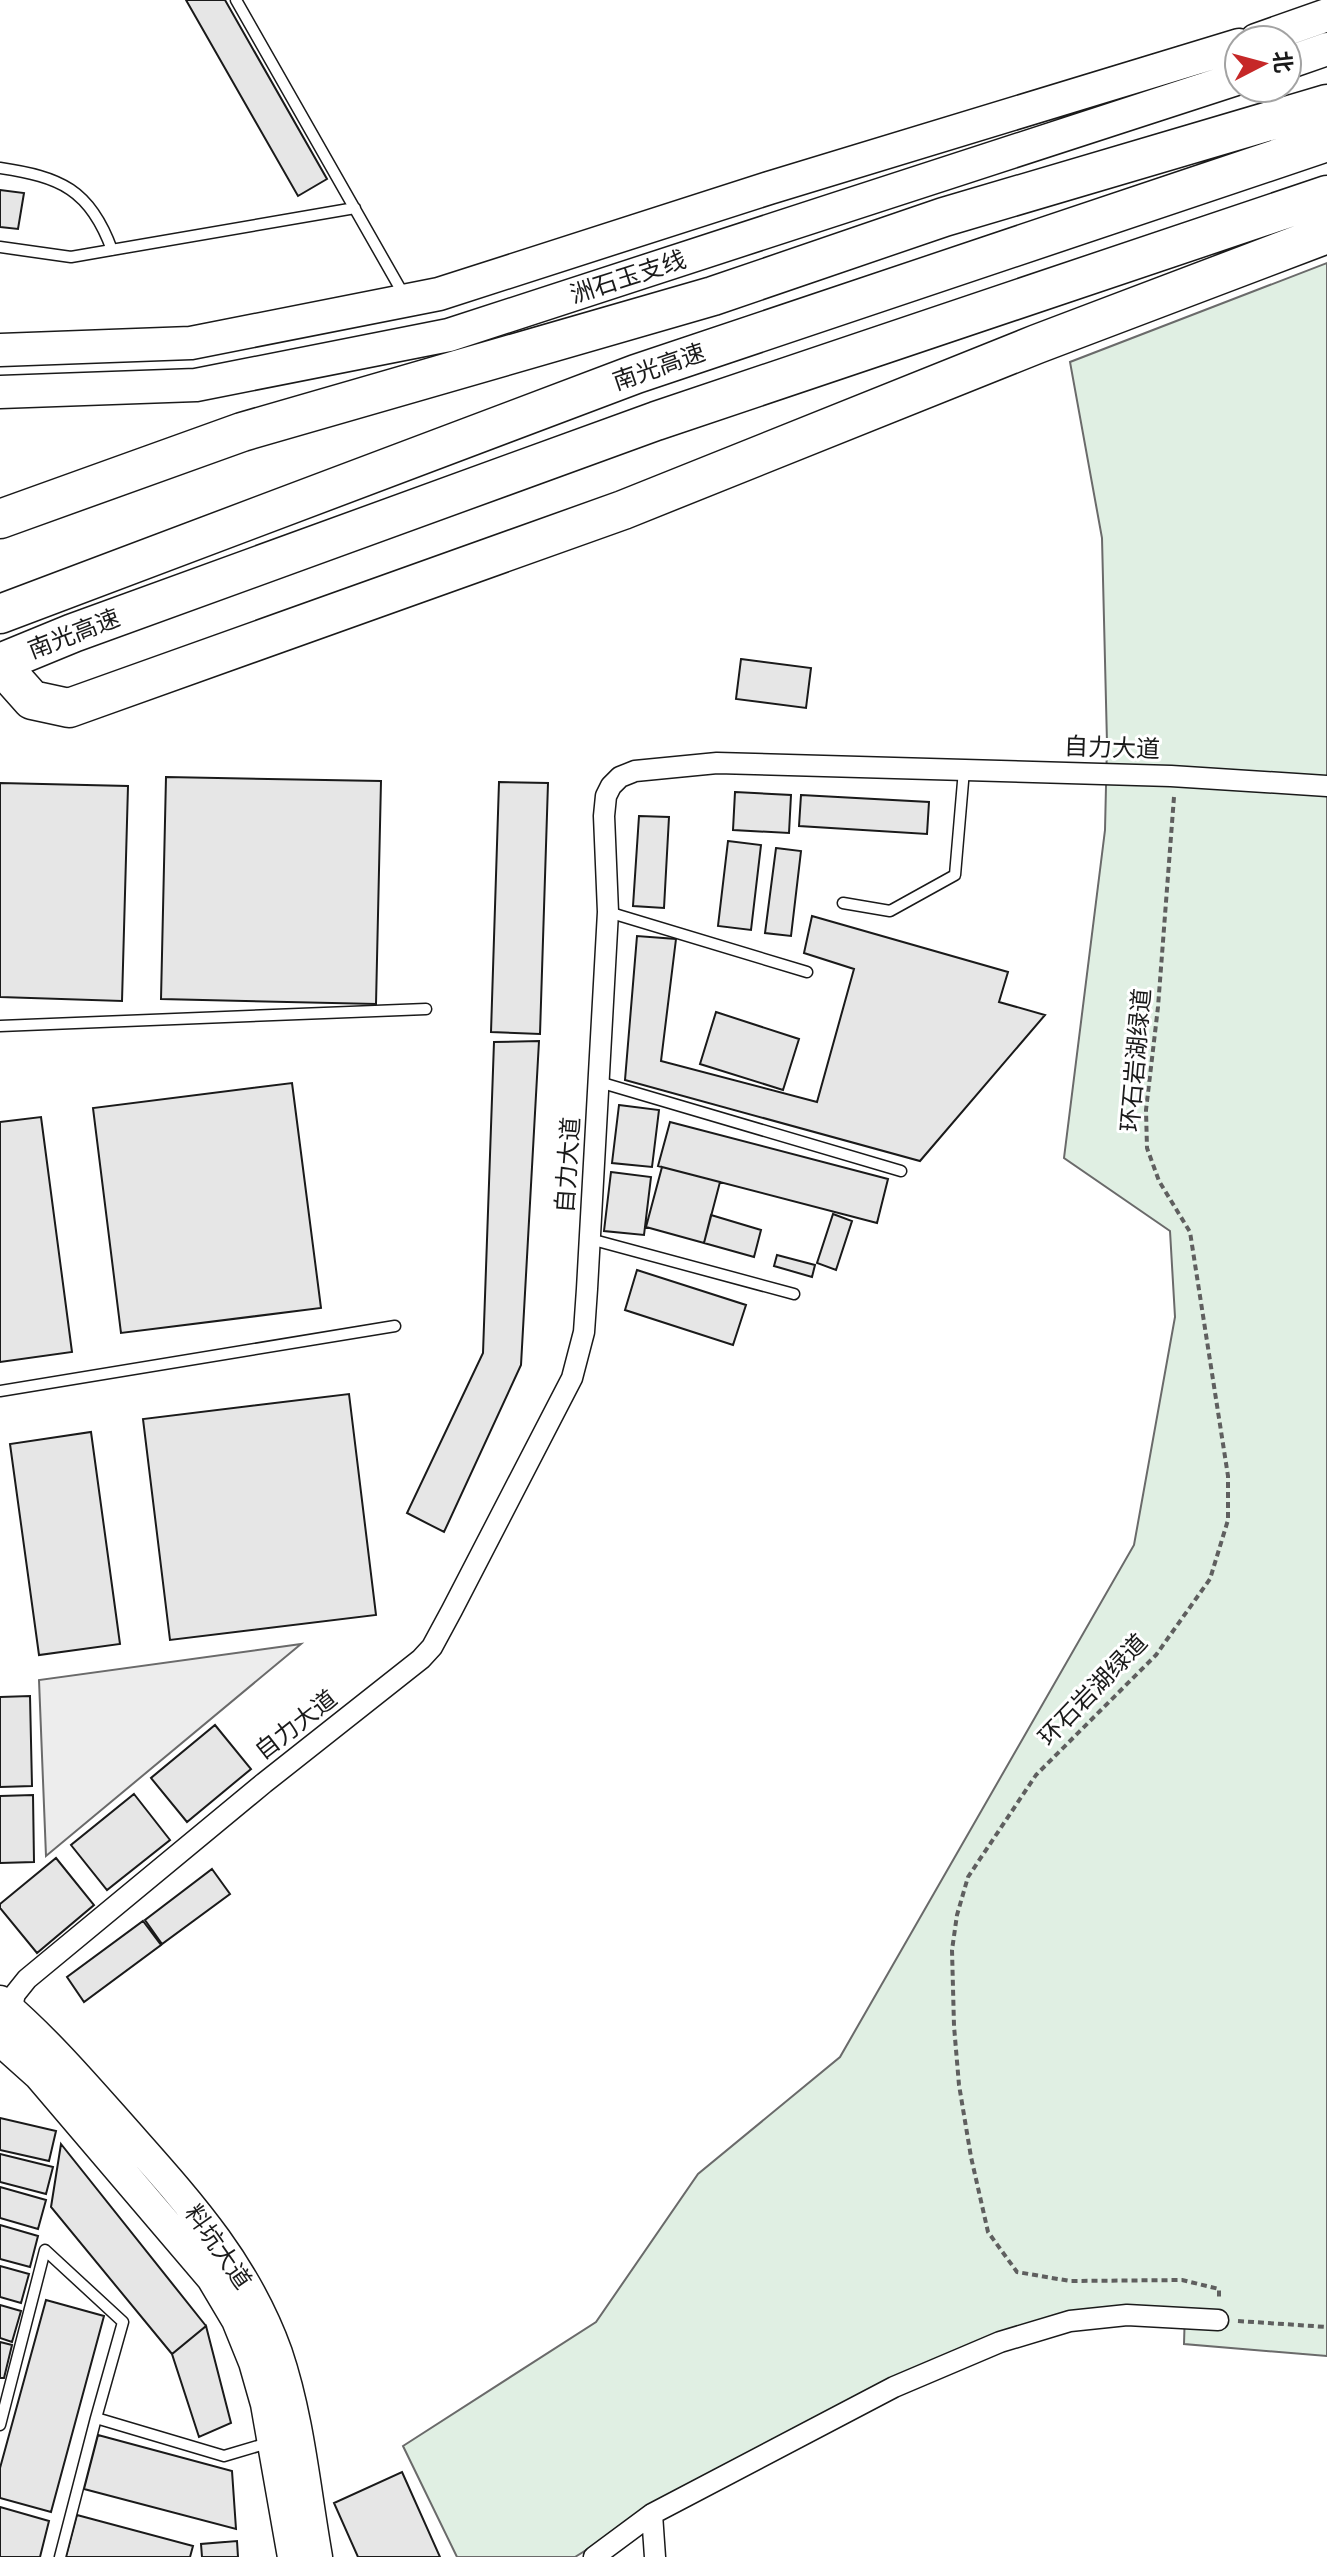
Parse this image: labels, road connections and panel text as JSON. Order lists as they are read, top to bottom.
{
  "streets": {
    "highway": ["南光高速"],
    "main road": ["洲石玉支线"],
    "street": ["自力大道", "料坑大道"],
    "path": ["环石岩湖绿道"]
  },
  "crossings": [
    ["自力大道", "料坑大道"]
  ],
  "north": "right"
}
